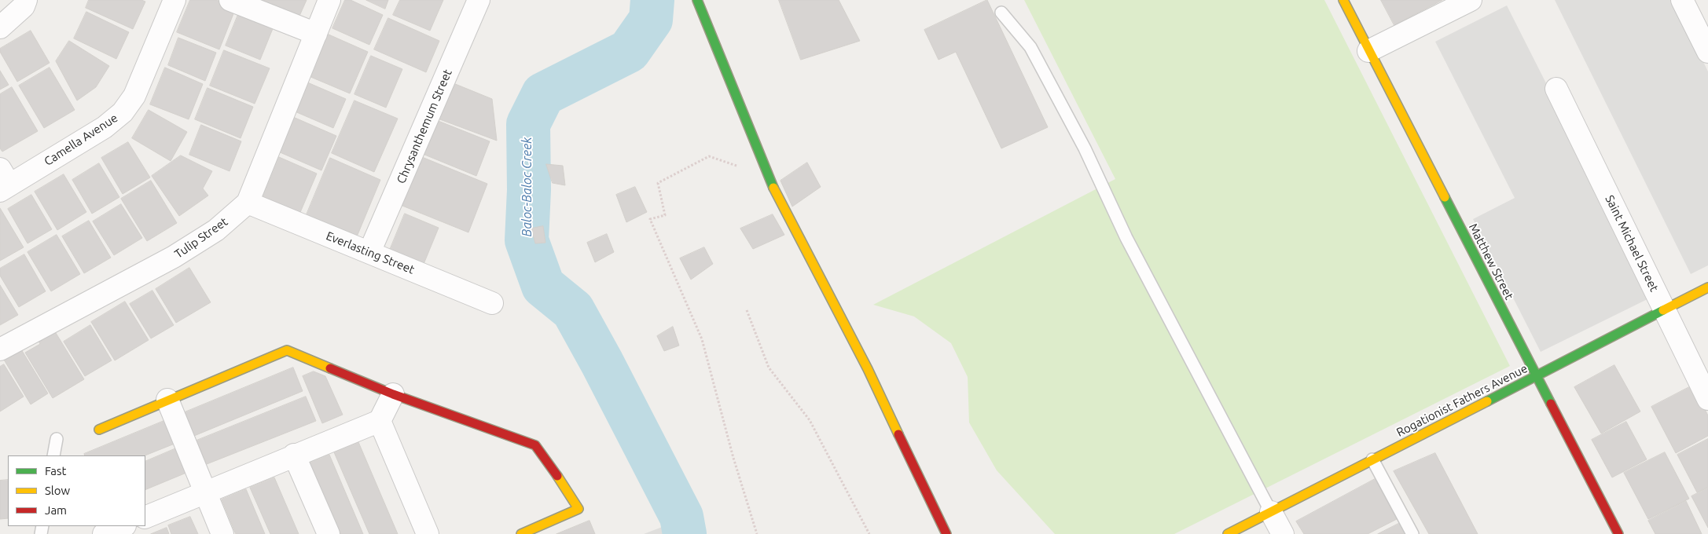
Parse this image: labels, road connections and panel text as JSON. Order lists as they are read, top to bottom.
{
  "streets": {
    "street": [
      "Chrysanthemum Street",
      "Camella Avenue",
      "Tulip Street",
      "Saint Michael Street",
      "Everlasting Street",
      "Matthew Street",
      "Rogationist Fathers Avenue"
    ]
  },
  "crossings": [
    ["Chrysanthemum Street", "Everlasting Street"],
    ["Tulip Street", "Everlasting Street"],
    ["Saint Michael Street", "Rogationist Fathers Avenue"],
    ["Matthew Street", "Rogationist Fathers Avenue"]
  ],
  "water": ["Baloc-Baloc Creek"],
  "legend": ["Fast", "Slow", "Jam"]
}
